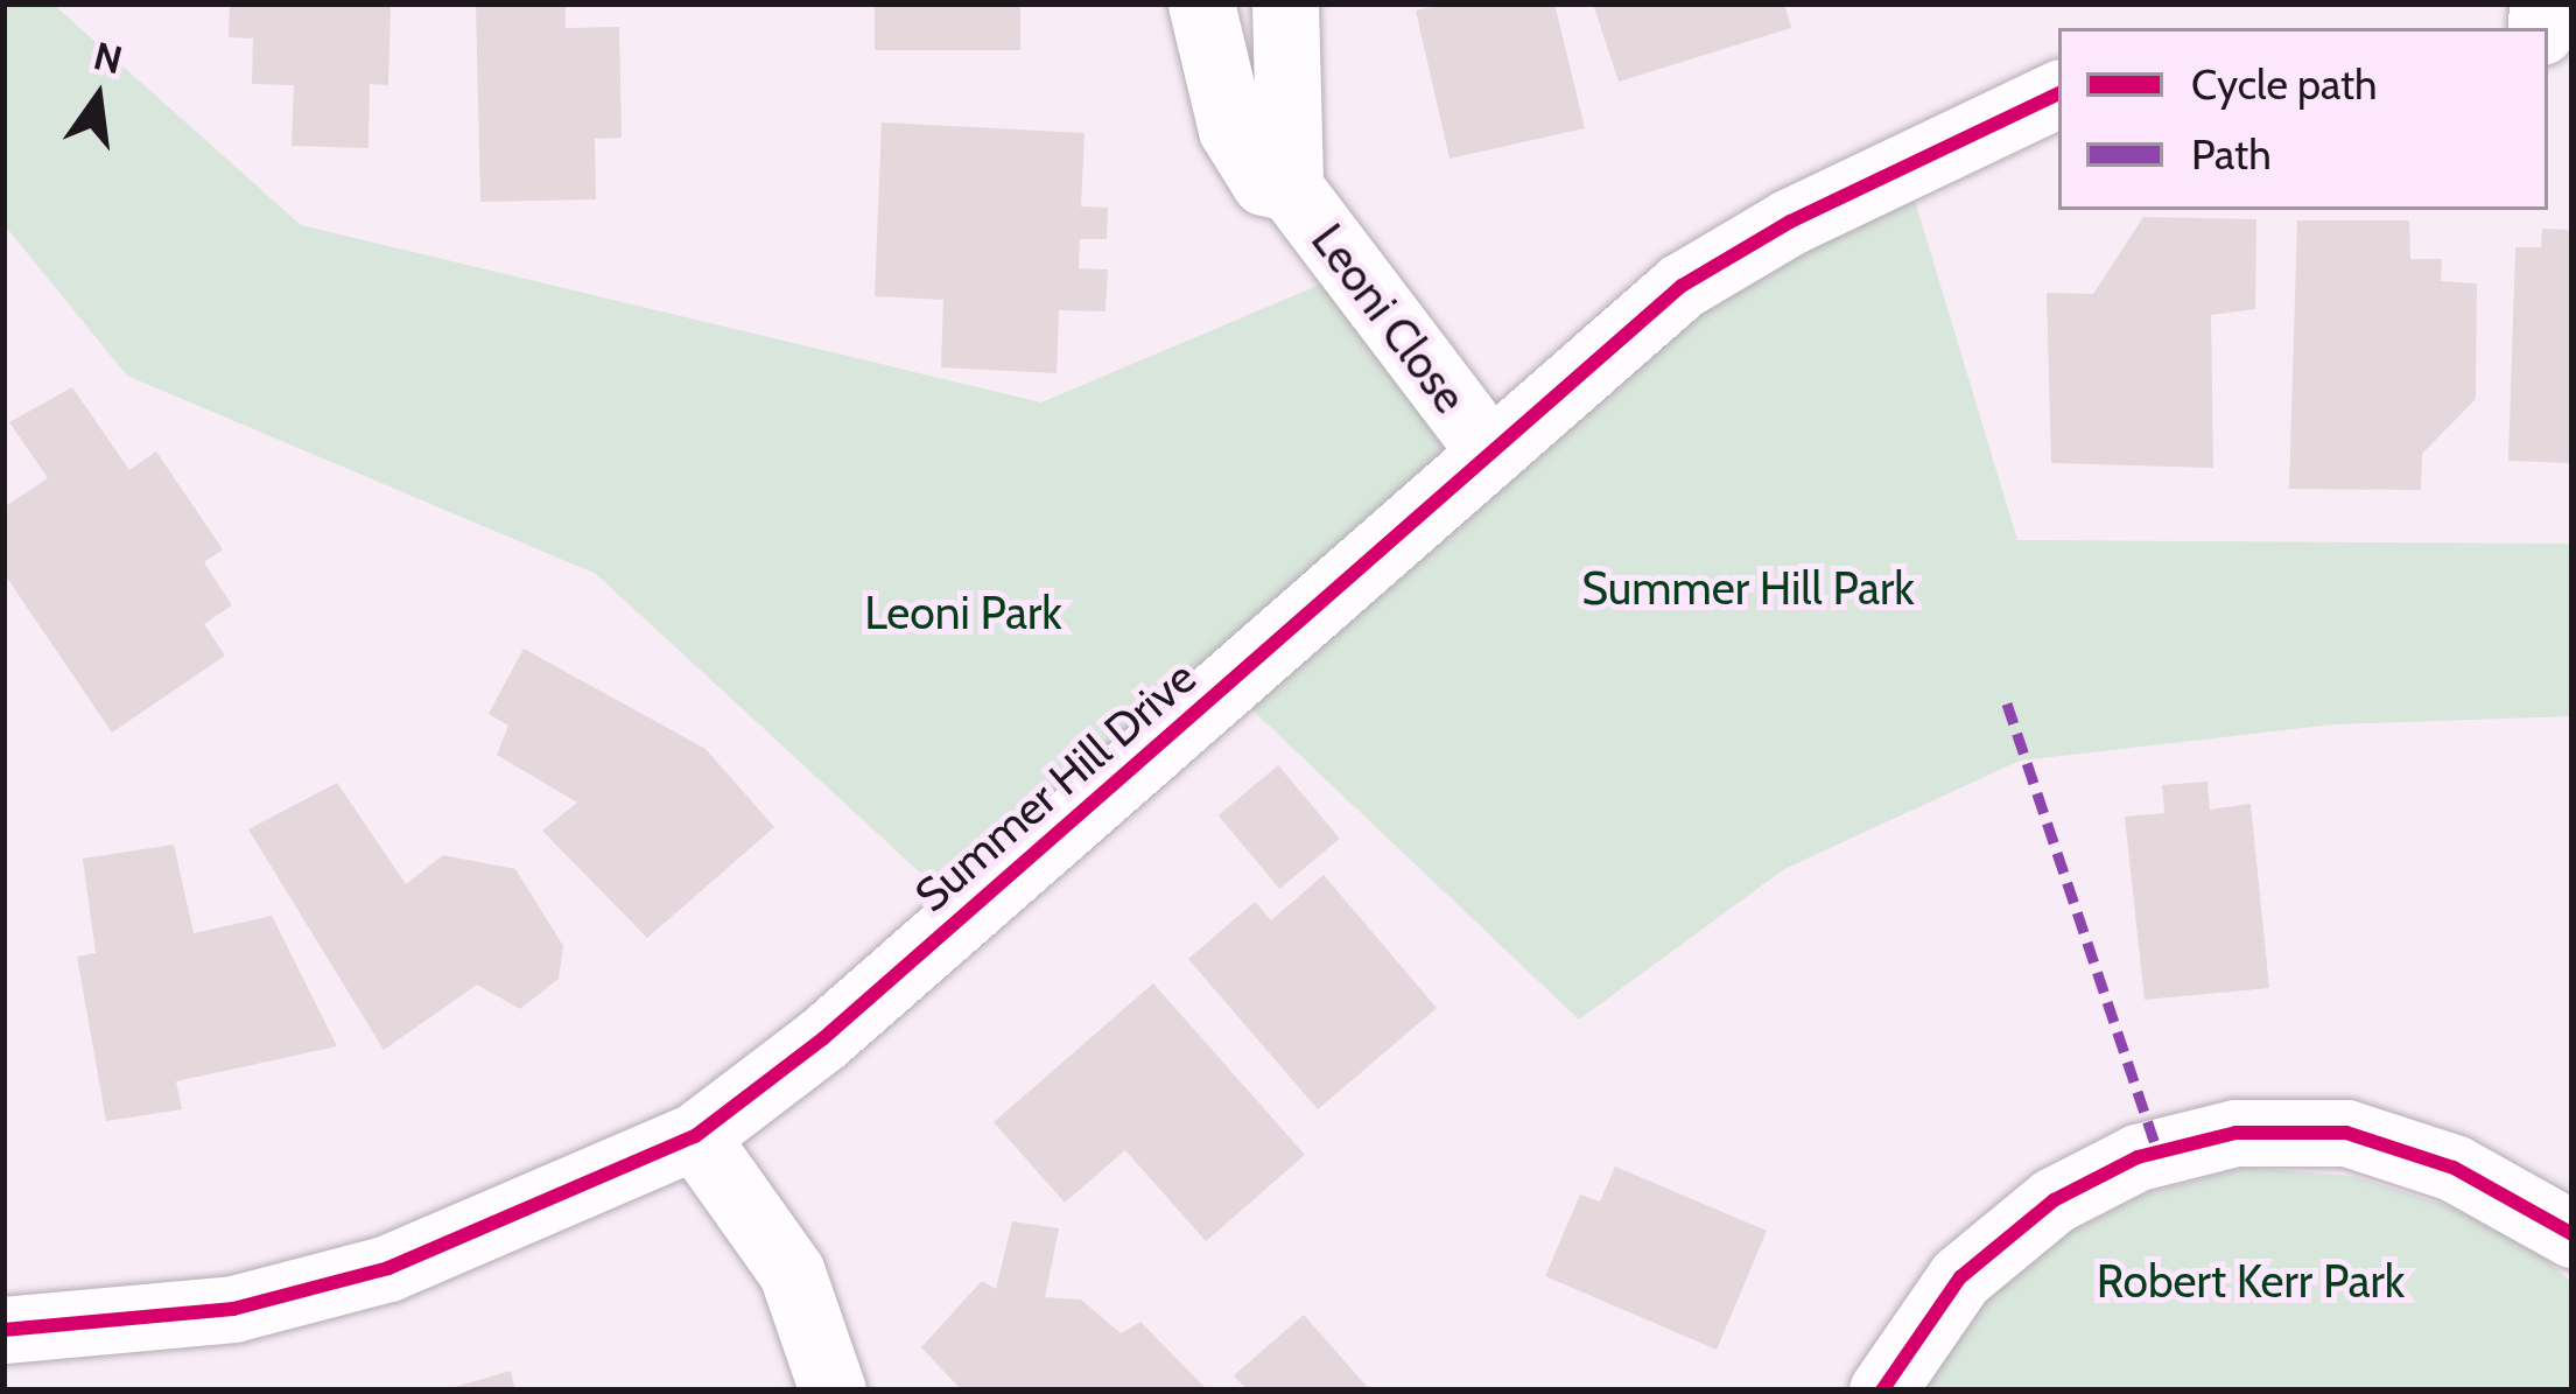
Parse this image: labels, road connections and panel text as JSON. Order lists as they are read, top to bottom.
{
  "streets": {
    "street": ["Leoni Close", "Summer Hill Drive"]
  },
  "crossings": [
    ["Leoni Close", "Summer Hill Drive"]
  ],
  "parks": ["Summer Hill Park", "Leoni Park", "Robert Kerr Park"],
  "legend": ["Cycle path", "Path"],
  "north": "top"
}
